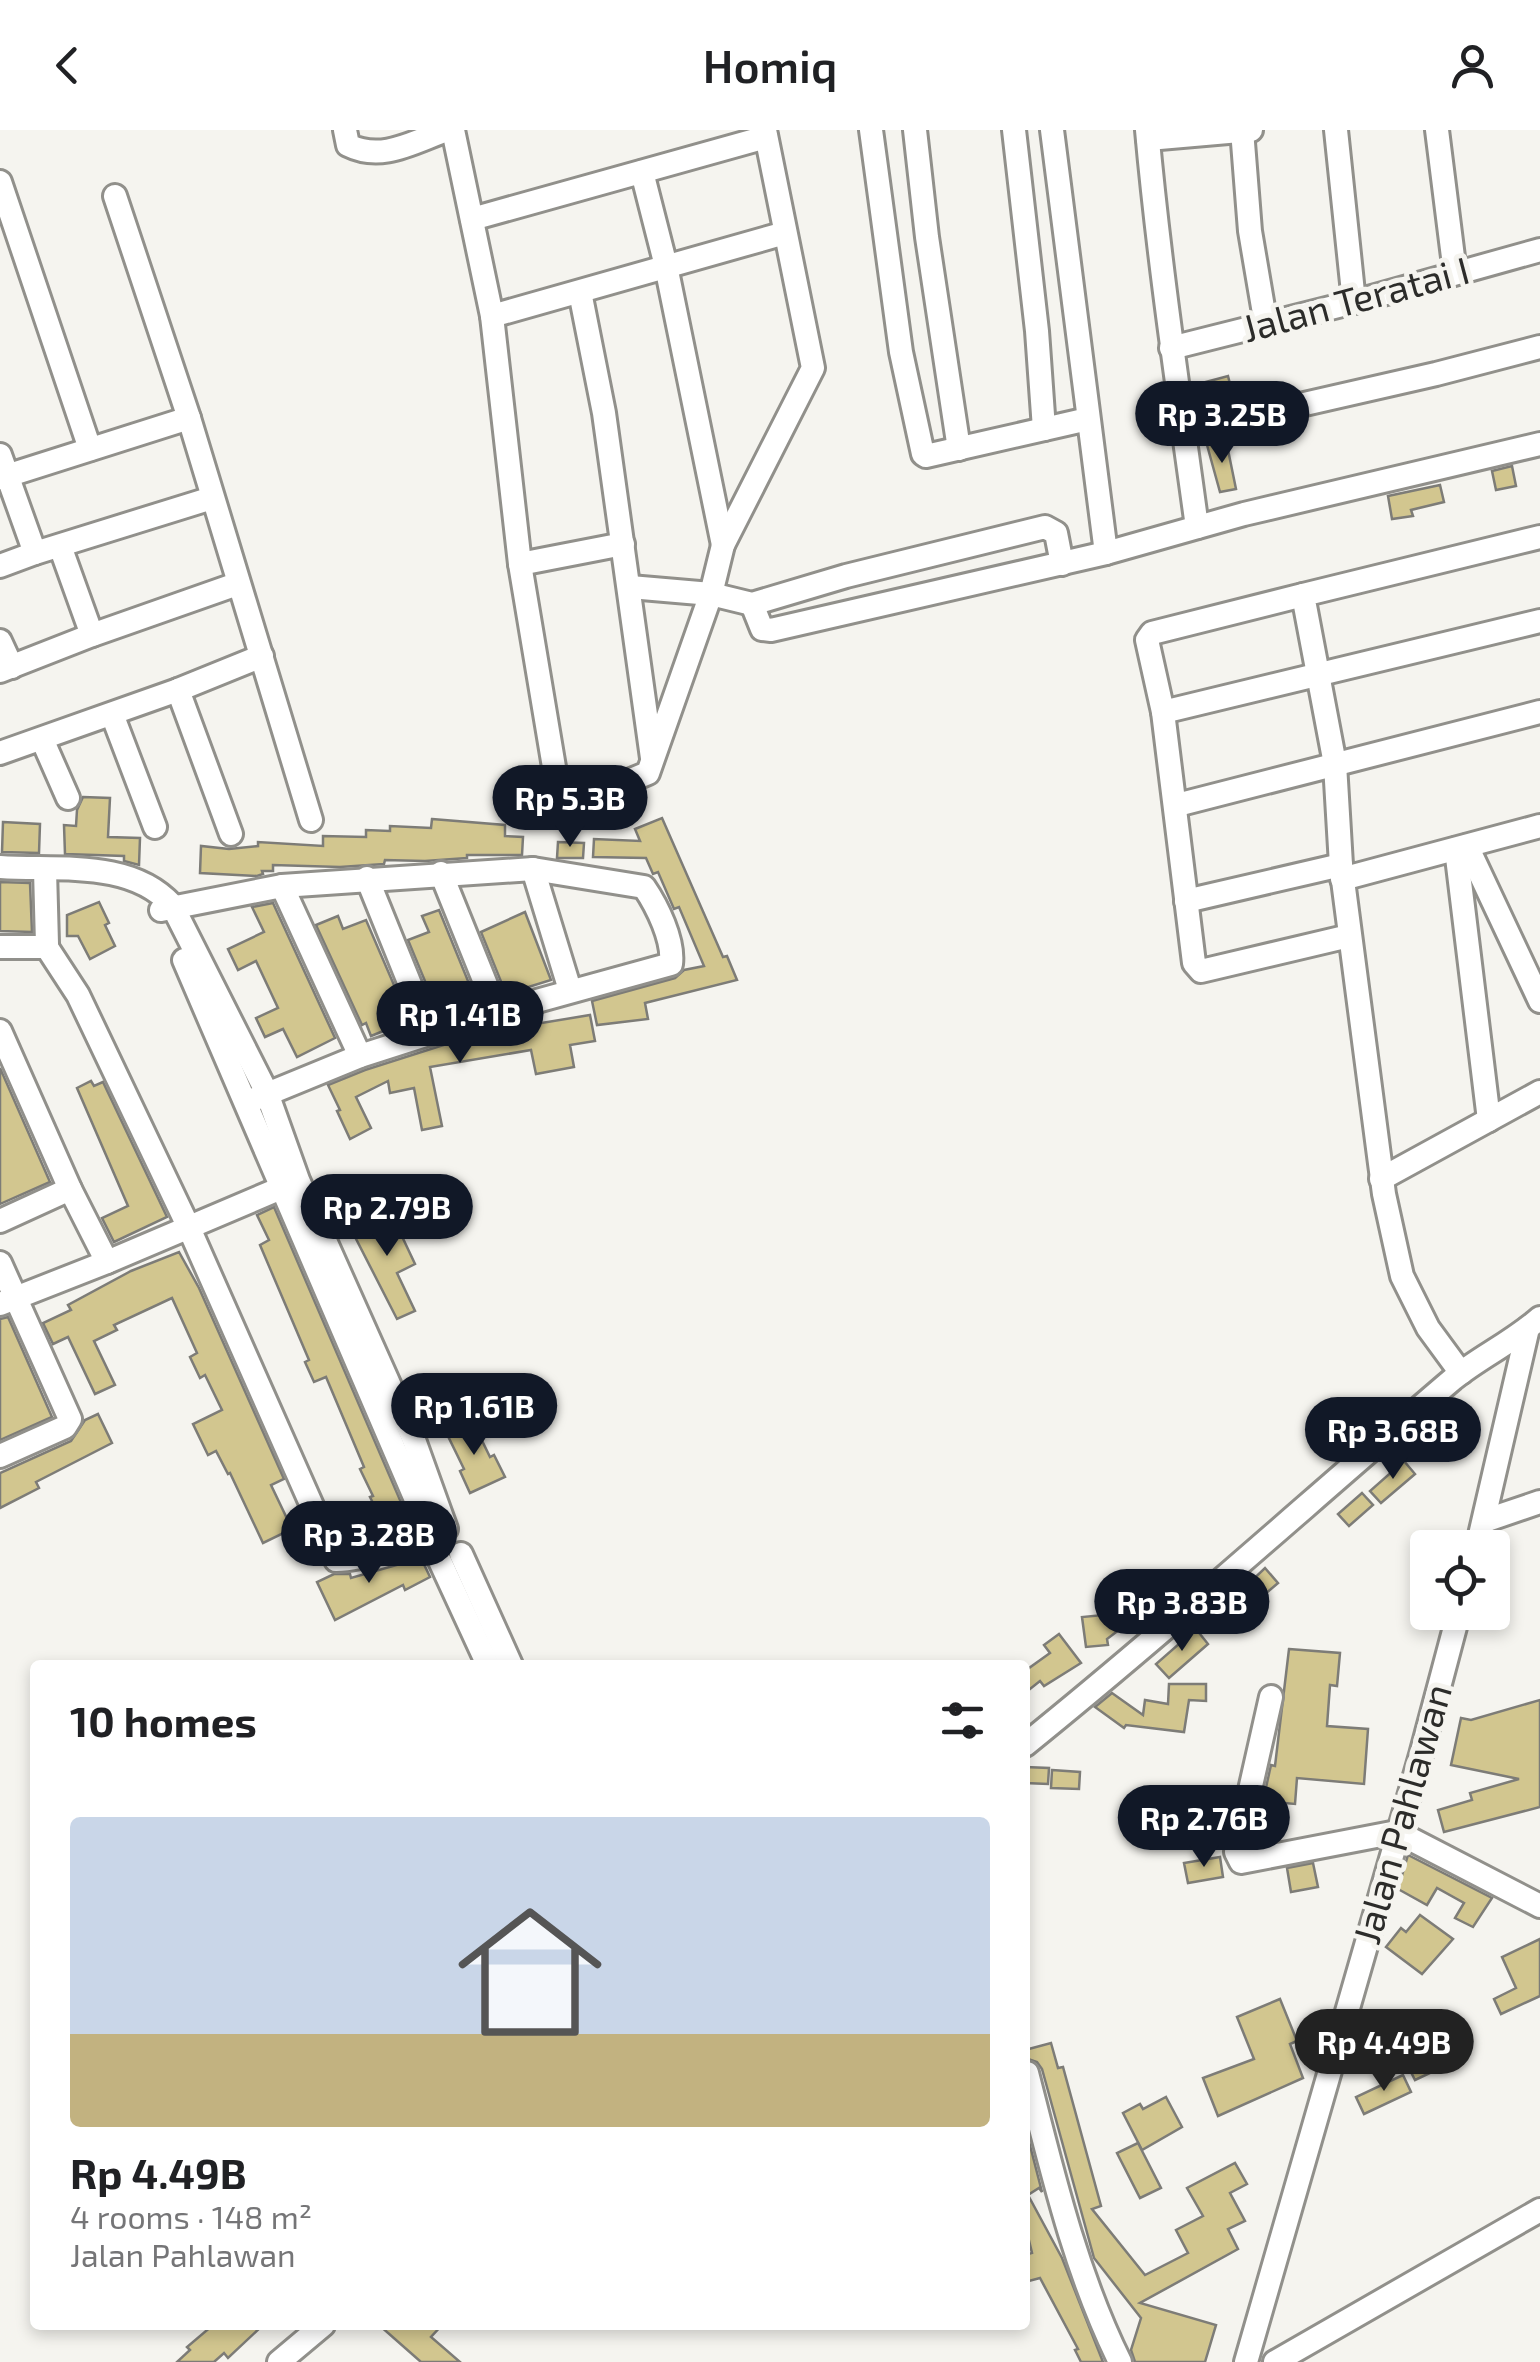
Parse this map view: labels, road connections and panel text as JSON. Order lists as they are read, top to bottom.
{
  "streets": {
    "street": ["Jalan Teratai I", "Jalan Pahlawan"]
  },
  "page": {
    "header": "Homiq",
    "price": [
      "Rp 3.25B",
      "Rp 5.3B",
      "Rp 1.41B",
      "Rp 2.79B",
      "Rp 1.61B",
      "Rp 3.68B",
      "Rp 3.28B",
      "Rp 3.83B",
      "Rp 2.76B",
      "Rp 4.49B"
    ],
    "heading": "10 homes",
    "list": [
      {
        "name": "Rp 4.49B",
        "note": "4 rooms · 148 m² · Jalan Pahlawan"
      }
    ]
  }
}
